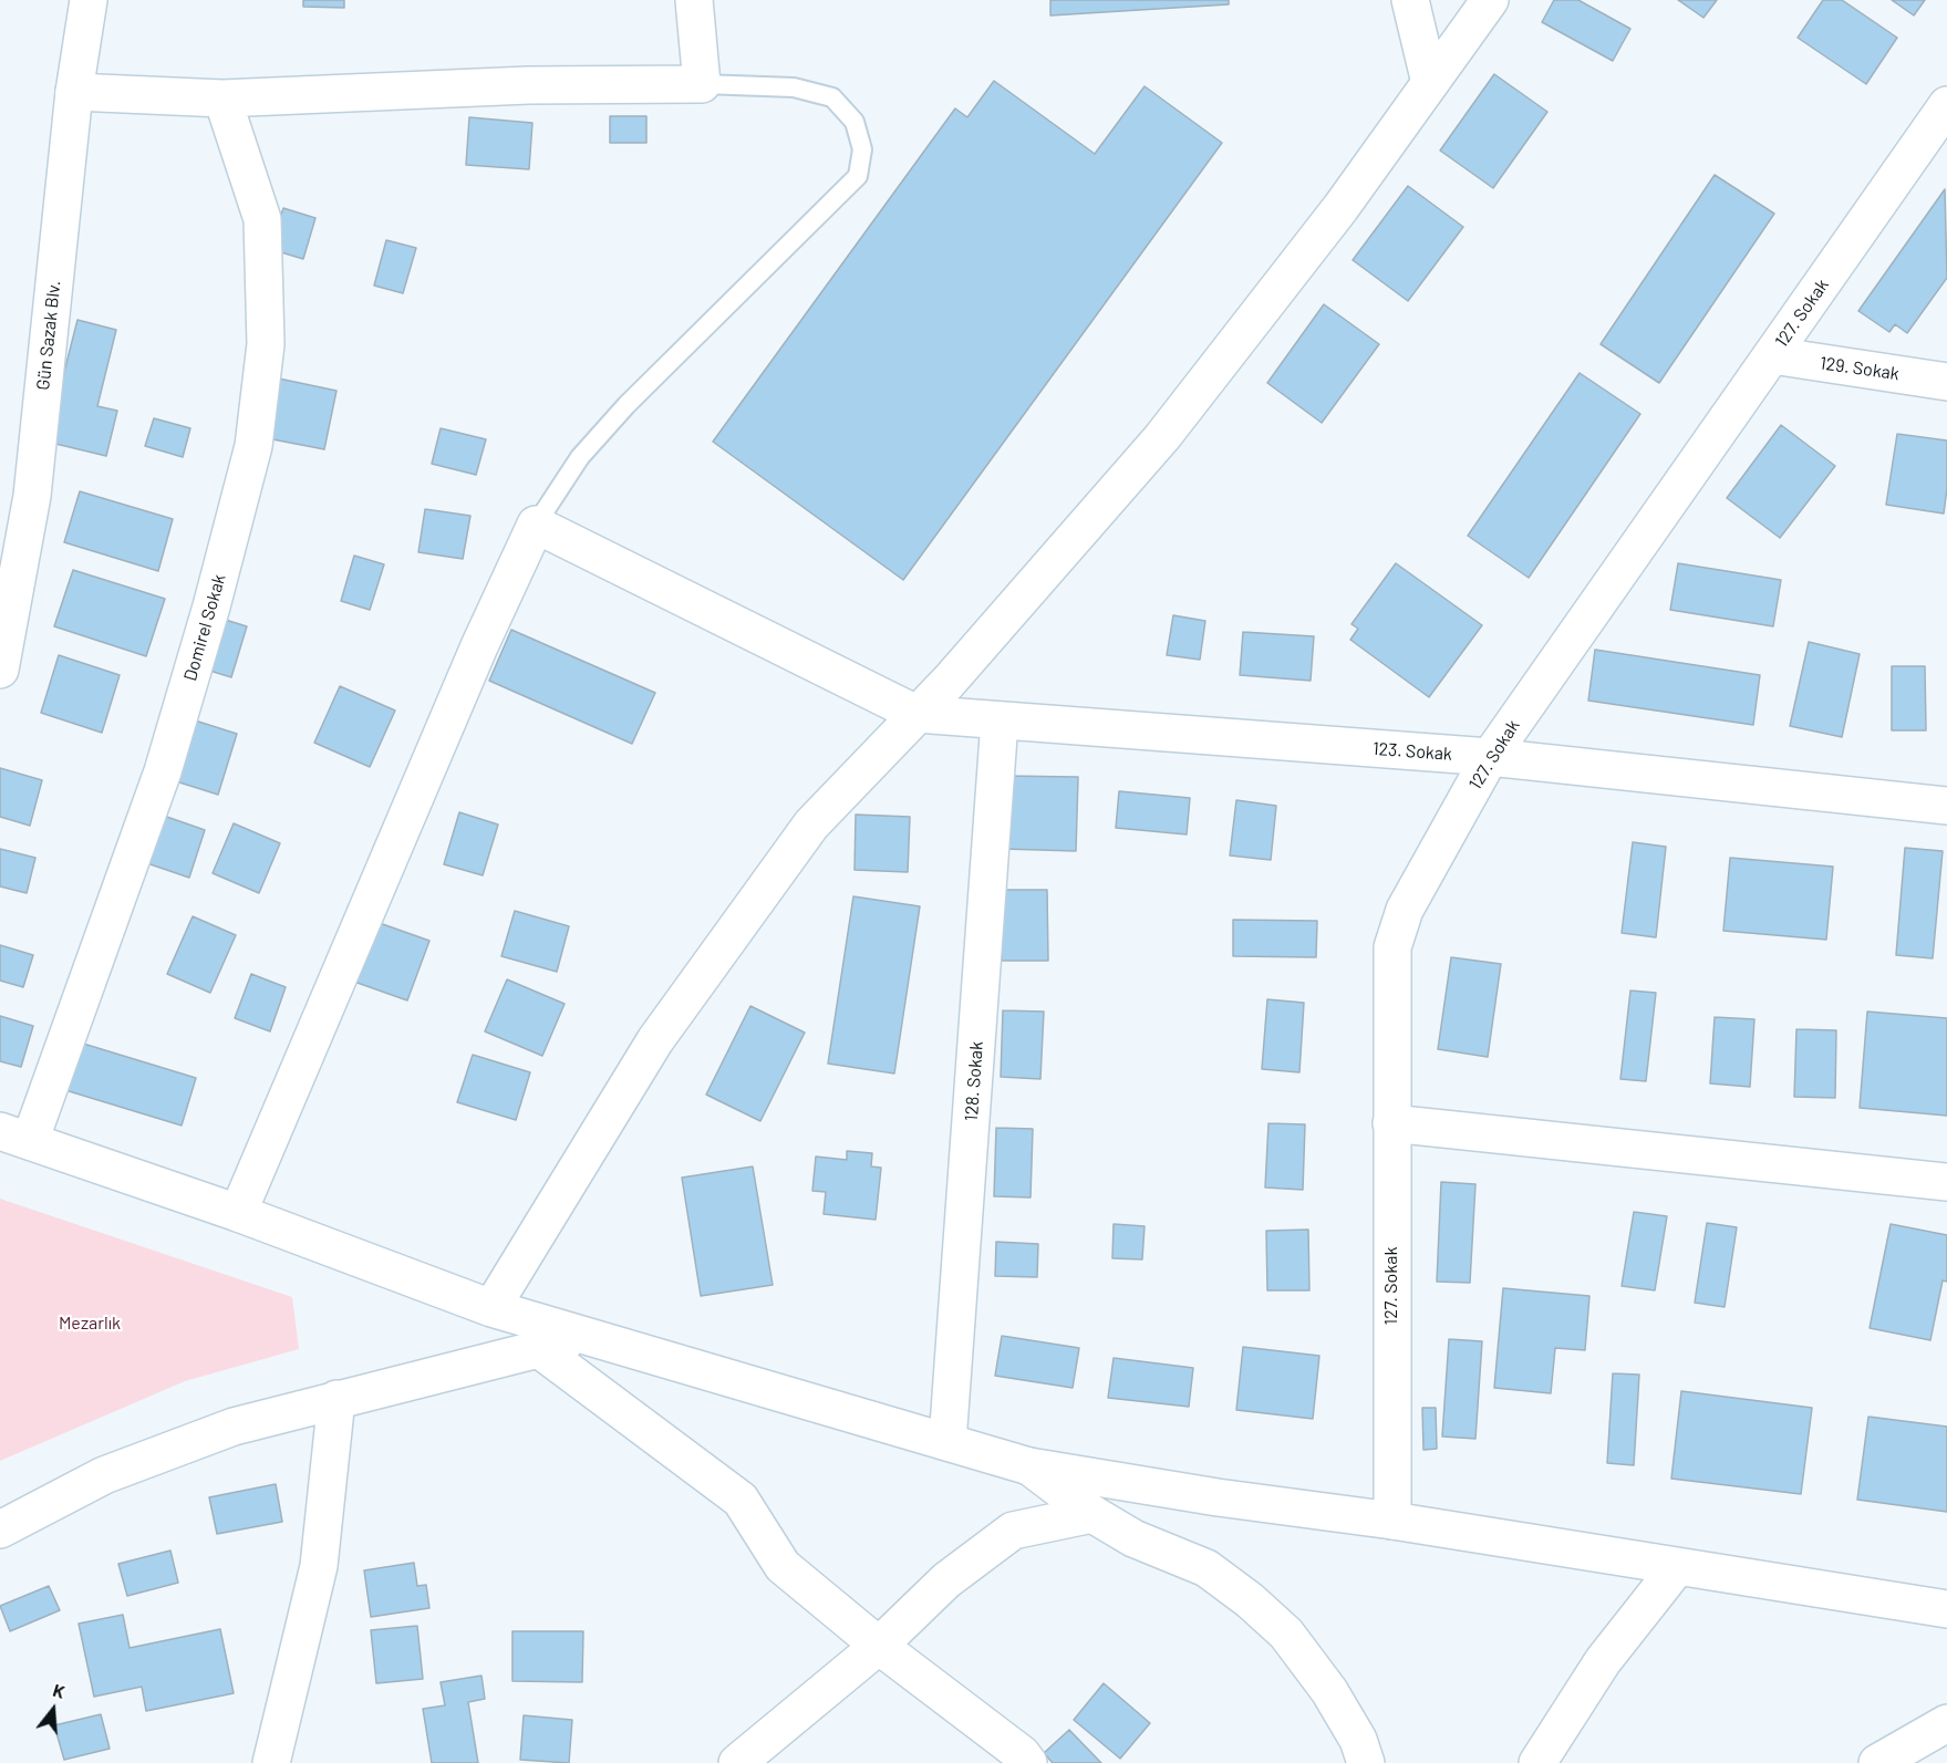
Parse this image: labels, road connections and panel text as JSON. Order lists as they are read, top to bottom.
{
  "streets": {
    "street": [
      "127. Sokak",
      "Gün Sazak Blv.",
      "129. Sokak",
      "Domirel Sokak",
      "123. Sokak",
      "128. Sokak"
    ]
  },
  "crossings": [
    ["127. Sokak", "129. Sokak"],
    ["127. Sokak", "123. Sokak"],
    ["123. Sokak", "128. Sokak"]
  ],
  "parks": ["Mezarlık"],
  "north": "top"
}
